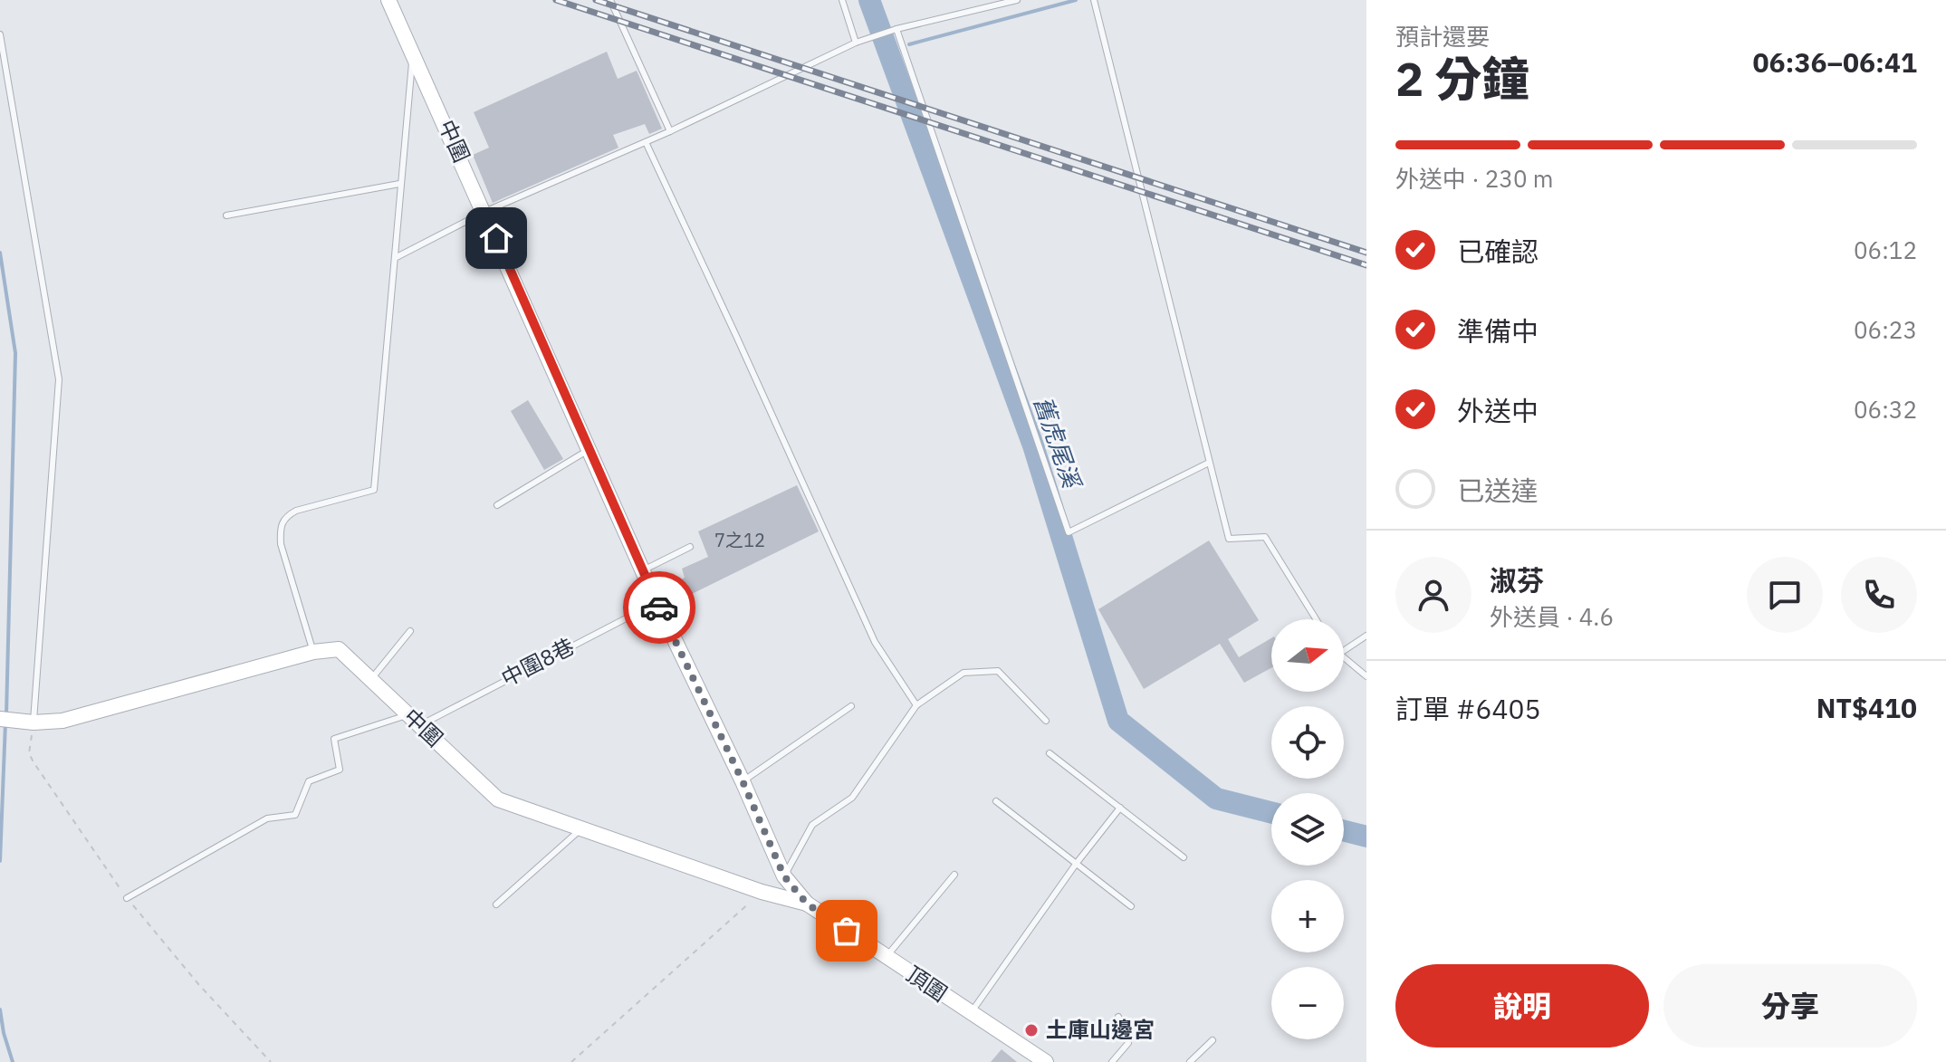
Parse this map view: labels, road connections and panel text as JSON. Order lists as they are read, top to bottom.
{
  "streets": {
    "street": ["中圍", "頂圍"],
    "lane": ["中圍8巷"]
  },
  "crossings": [
    ["中圍", "中圍8巷"],
    ["中圍", "頂圍"],
    ["中圍8巷", "頂圍"]
  ],
  "water": ["舊虎尾溪"],
  "places": ["土庫山邊宮"],
  "house_numbers": ["7之12"],
  "north": "right",
  "page": {
    "heading": ["2 分鐘", "預計還要", "06:36–06:41"],
    "panel": [
      "淑芬",
      "外送員 · 4.6",
      "訂單 #6405",
      "NT$410"
    ],
    "bar": "外送中 · 230 m",
    "list": [
      ["已確認", "06:12"],
      ["準備中", "06:23"],
      ["外送中", "06:32"],
      "已送達"
    ],
    "map_buttons": ["+", "−"],
    "buttons": ["說明", "分享"]
  }
}
